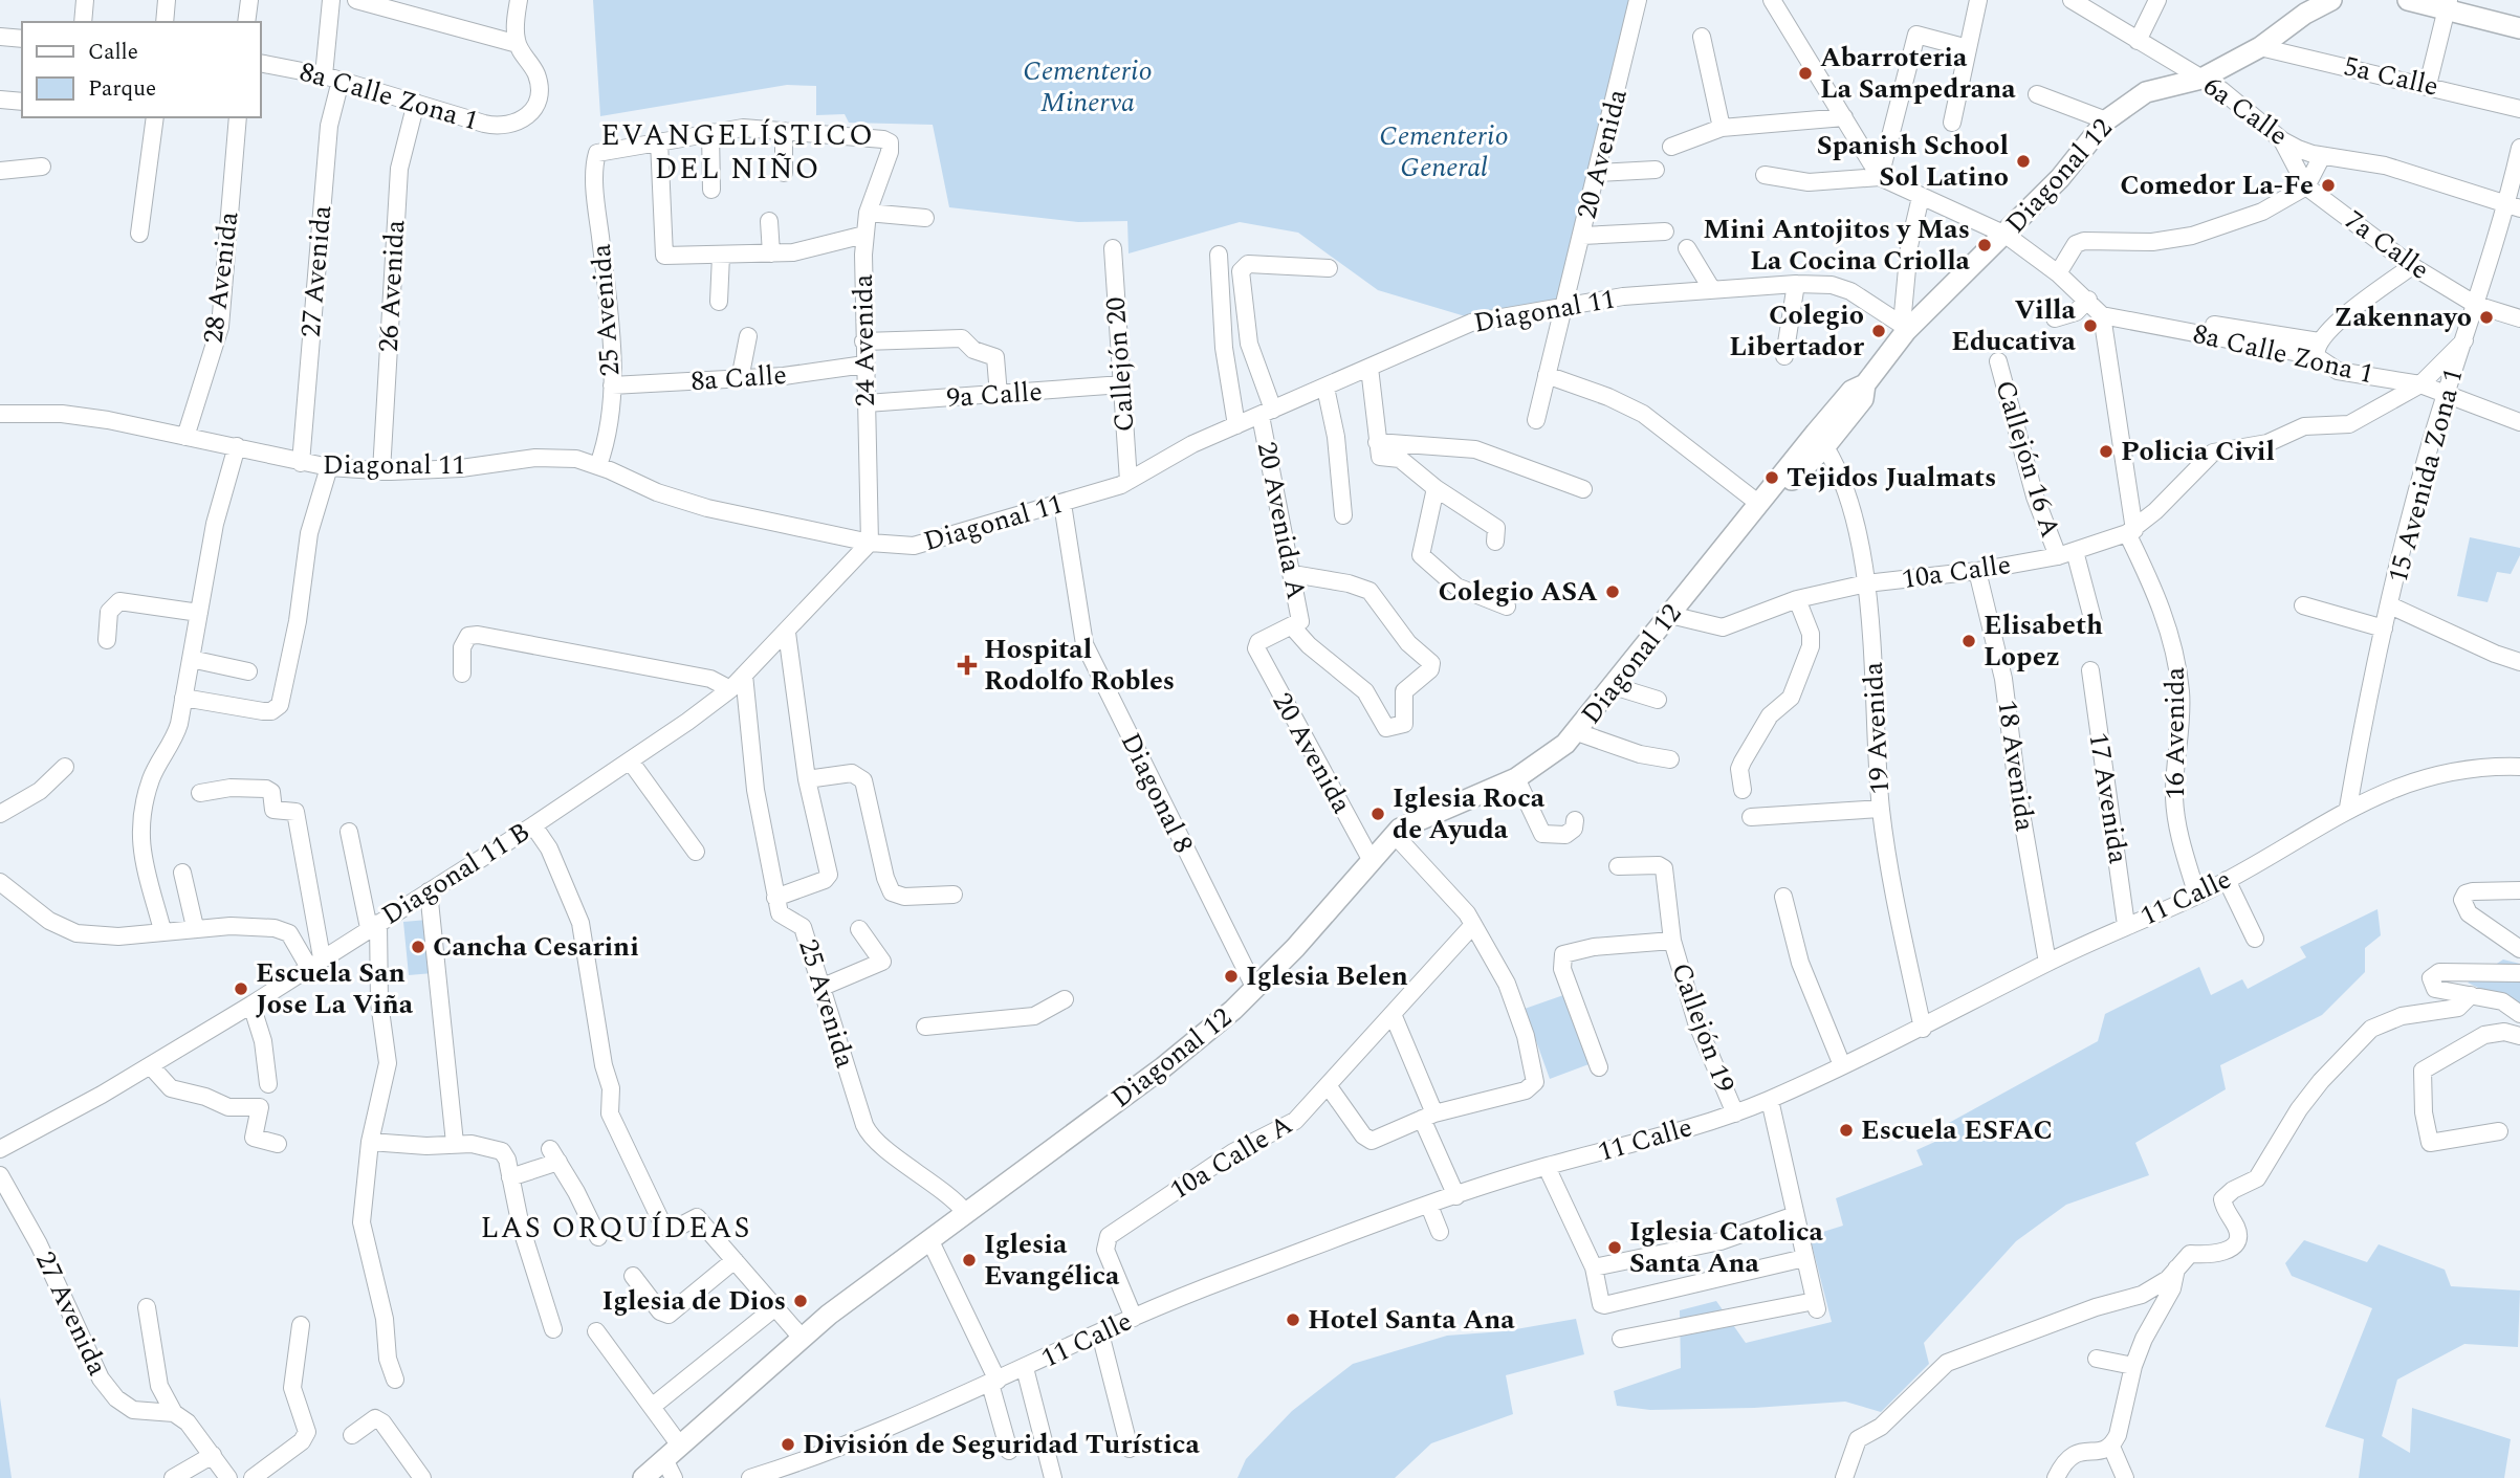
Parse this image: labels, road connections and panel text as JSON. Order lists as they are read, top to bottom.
{
  "streets": {
    "main road": ["Diagonal 12"],
    "street": [
      "5a Calle",
      "8a Calle Zona 1",
      "6a Calle",
      "20 Avenida",
      "7a Calle",
      "27 Avenida",
      "28 Avenida",
      "26 Avenida",
      "25 Avenida",
      "Diagonal 11",
      "24 Avenida",
      "Callejón 20",
      "8a Calle",
      "9a Calle",
      "Callejón 16 A",
      "15 Avenida Zona 1",
      "20 Avenida A",
      "10a Calle",
      "19 Avenida",
      "16 Avenida",
      "18 Avenida",
      "Diagonal 8",
      "17 Avenida",
      "Diagonal 11 B",
      "11 Calle",
      "Callejón 19",
      "10a Calle A"
    ]
  },
  "crossings": [
    ["5a Calle", "Diagonal 12"],
    ["8a Calle Zona 1", "27 Avenida"],
    ["8a Calle Zona 1", "26 Avenida"],
    ["8a Calle Zona 1", "10a Calle"],
    ["8a Calle Zona 1", "16 Avenida"],
    ["6a Calle", "Diagonal 12"],
    ["6a Calle", "7a Calle"],
    ["6a Calle", "15 Avenida Zona 1"],
    ["20 Avenida", "Diagonal 12"],
    ["20 Avenida", "Diagonal 11"],
    ["20 Avenida", "20 Avenida A"],
    ["Diagonal 12", "25 Avenida"],
    ["Diagonal 12", "Diagonal 11"],
    ["Diagonal 12", "10a Calle"],
    ["Diagonal 12", "19 Avenida"],
    ["Diagonal 12", "Diagonal 8"],
    ["7a Calle", "15 Avenida Zona 1"],
    ["27 Avenida", "Diagonal 11"],
    ["28 Avenida", "Diagonal 11"],
    ["26 Avenida", "Diagonal 11"],
    ["25 Avenida", "Diagonal 11"],
    ["25 Avenida", "8a Calle"],
    ["25 Avenida", "Diagonal 11 B"],
    ["Diagonal 11", "24 Avenida"],
    ["Diagonal 11", "Callejón 20"],
    ["Diagonal 11", "20 Avenida A"],
    ["Diagonal 11", "Diagonal 8"],
    ["Diagonal 11", "Diagonal 11 B"],
    ["24 Avenida", "8a Calle"],
    ["24 Avenida", "9a Calle"],
    ["24 Avenida", "Diagonal 11 B"],
    ["Callejón 20", "9a Calle"],
    ["Callejón 16 A", "10a Calle"],
    ["15 Avenida Zona 1", "11 Calle"],
    ["10a Calle", "19 Avenida"],
    ["10a Calle", "16 Avenida"],
    ["10a Calle", "18 Avenida"],
    ["19 Avenida", "11 Calle"],
    ["16 Avenida", "11 Calle"],
    ["18 Avenida", "11 Calle"],
    ["17 Avenida", "11 Calle"],
    ["11 Calle", "Callejón 19"],
    ["11 Calle", "10a Calle A"]
  ],
  "districts": ["EVANGELÍSTICO DEL NIÑO", "LAS ORQUÍDEAS"],
  "parks": ["Cementerio Minerva", "Cementerio General"],
  "places": {
    "other": [
      "Abarroteria La Sampedrana",
      "Spanish School Sol Latino",
      "Comedor La-Fe",
      "Mini Antojitos y Mas La Cocina Criolla",
      "Zakennayo",
      "Villa Educativa",
      "Colegio Libertador",
      "Policia Civil",
      "Tejidos Jualmats",
      "Colegio ASA",
      "Elisabeth Lopez",
      "Iglesia Roca de Ayuda",
      "Cancha Cesarini",
      "Iglesia Belen",
      "Escuela San Jose La Viña",
      "Escuela ESFAC",
      "Iglesia Catolica Santa Ana",
      "Iglesia Evangélica",
      "Iglesia de Dios",
      "Hotel Santa Ana",
      "División de Seguridad Turística"
    ],
    "health": ["Hospital Rodolfo Robles"]
  },
  "legend": ["Calle", "Parque"]
}
